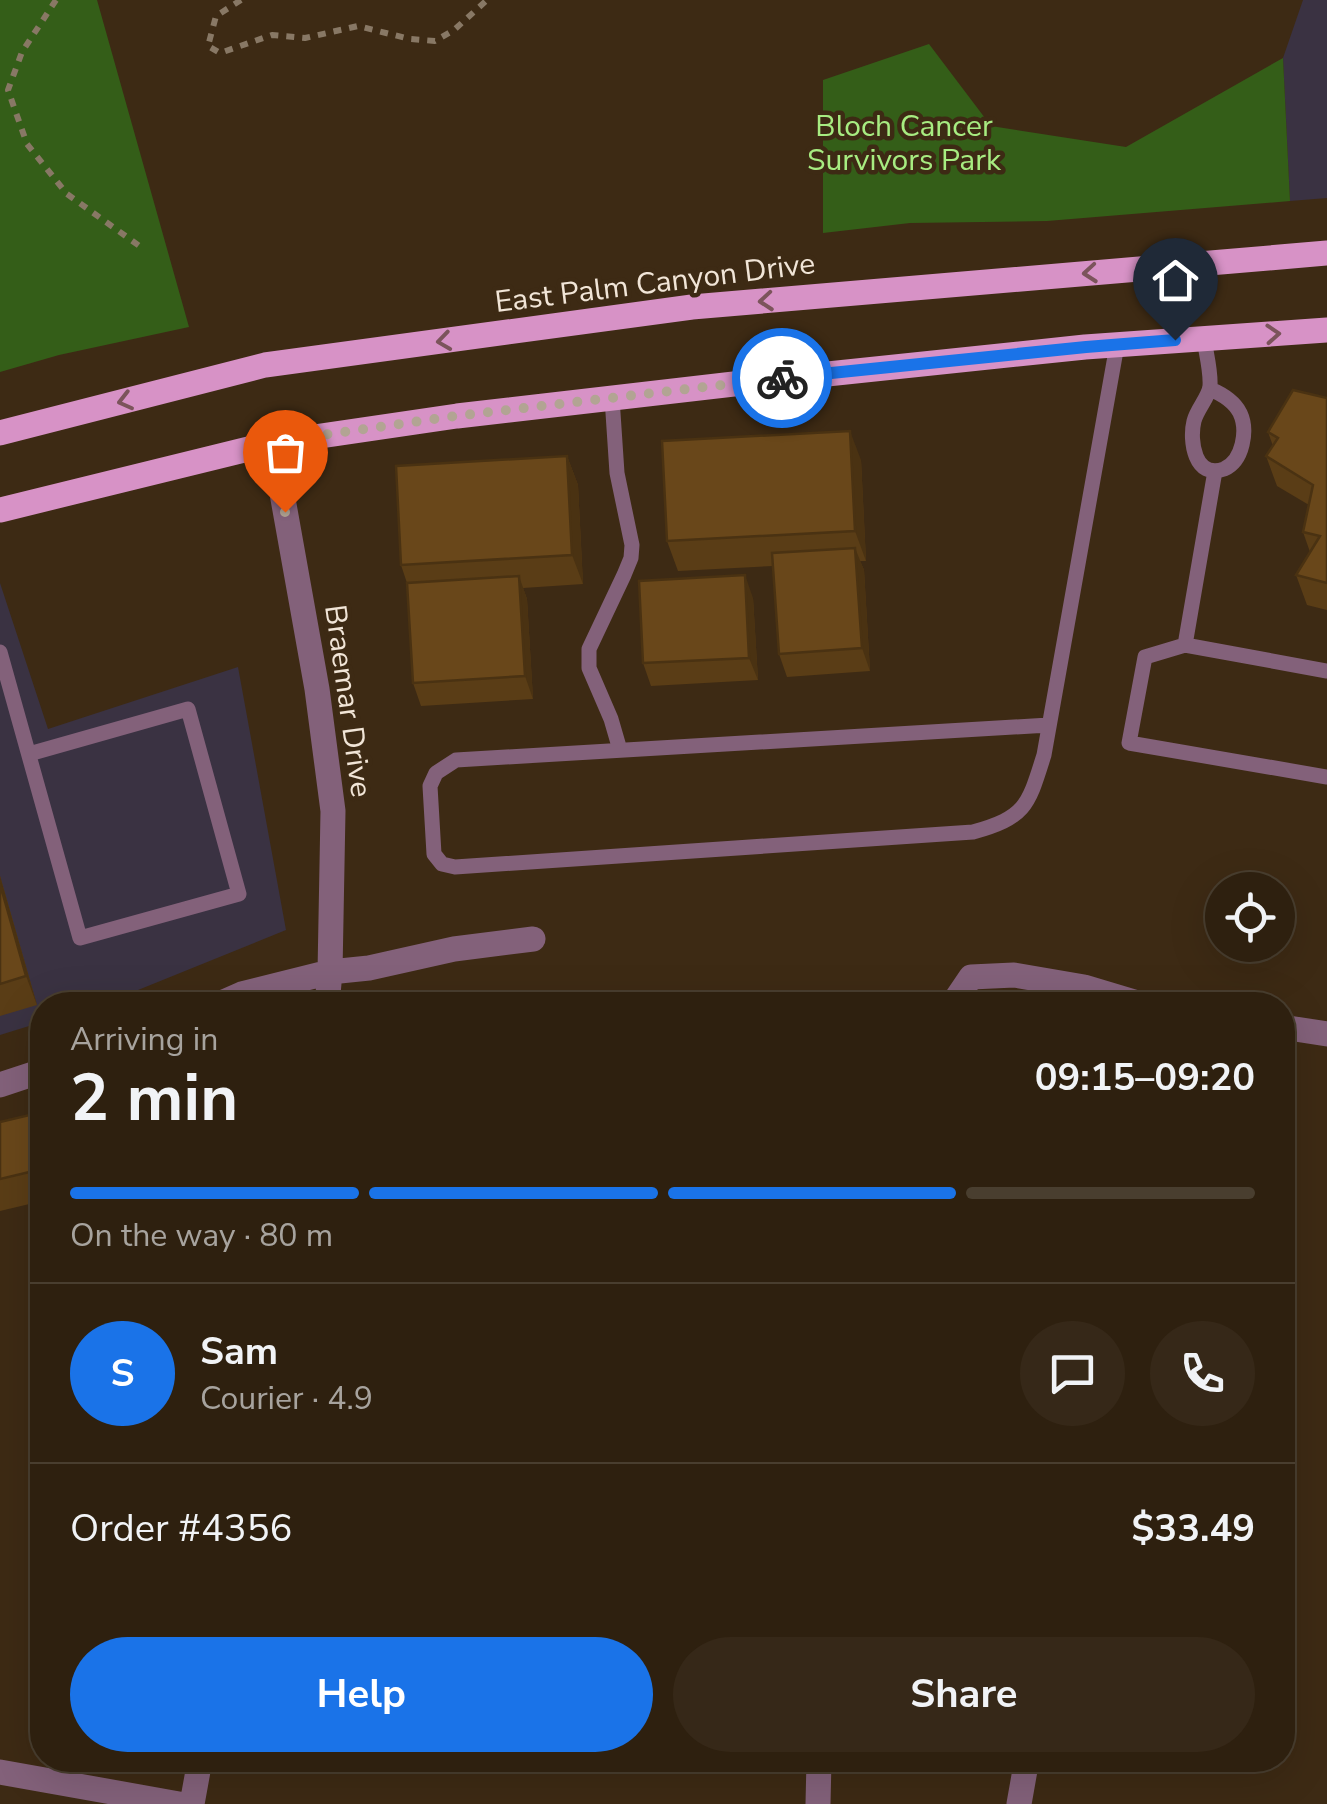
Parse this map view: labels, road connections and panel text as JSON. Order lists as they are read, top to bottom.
{
  "streets": {
    "main road": ["East Palm Canyon Drive"],
    "street": ["Braemar Drive"]
  },
  "parks": ["Bloch Cancer Survivors Park"],
  "page": {
    "heading": ["2 min", "Arriving in", "09:15–09:20"],
    "panel": [
      "Sam",
      "Courier · 4.9",
      "Order #4356",
      "$33.49"
    ],
    "bar": "On the way · 80 m",
    "round": "S",
    "buttons": ["Help", "Share"]
  }
}
